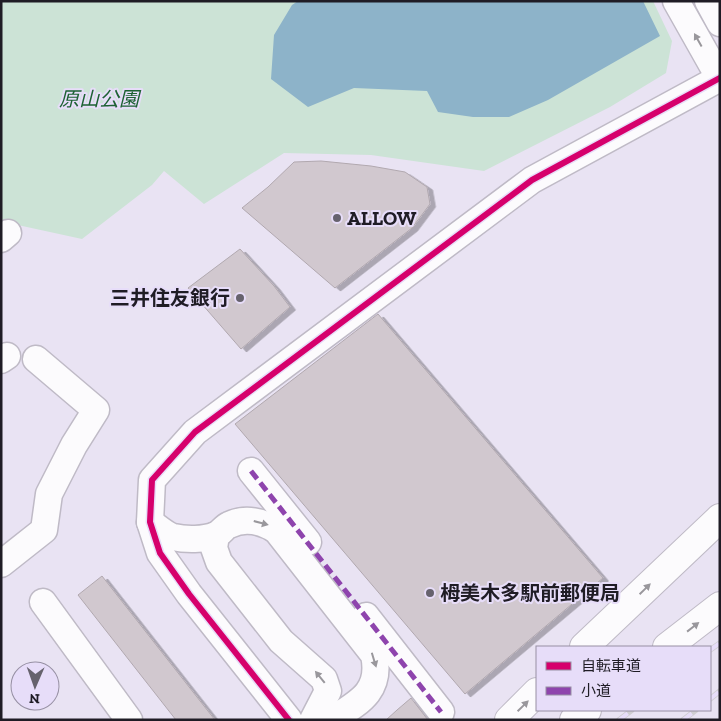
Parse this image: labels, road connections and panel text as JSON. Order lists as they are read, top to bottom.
{
  "parks": ["原山公園"],
  "places": ["ALLOW", "三井住友銀行", "栂美木多駅前郵便局"],
  "legend": ["自転車道", "小道"],
  "north": "bottom"
}
